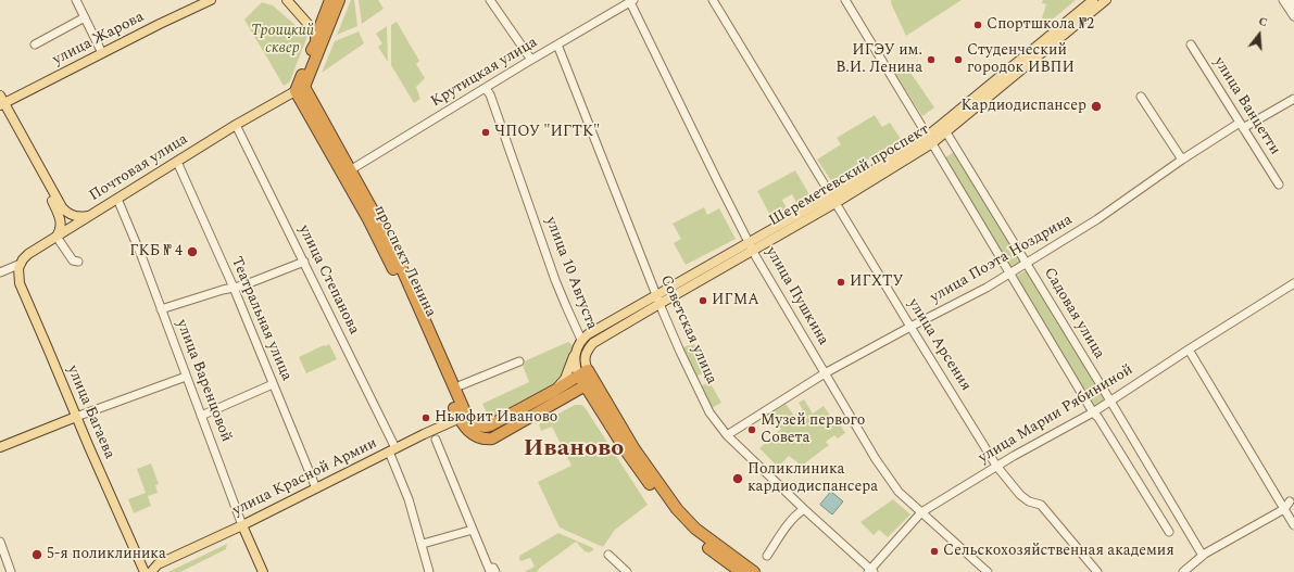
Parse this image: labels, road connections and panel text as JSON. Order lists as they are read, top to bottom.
{
  "streets": {
    "highway": ["проспект Ленина", "улица 10 Августа"],
    "main road": [
      "улица Жарова",
      "Почтовая улица",
      "Шереметевский проспект",
      "улица Варенцовой",
      "улица Багаева",
      "улица Красной Армии"
    ],
    "street": [
      "Крутицкая улица",
      "улица Ванцетти",
      "улица Поэта Ноздрина",
      "улица Степанова",
      "улица Пушкина",
      "Садовая улица",
      "Театральная улица",
      "Советская улица",
      "улица Арсения",
      "улица Марии Рябининой"
    ]
  },
  "crossings": [
    ["Крутицкая улица", "проспект Ленина"],
    ["Крутицкая улица", "улица 10 Августа"],
    ["Крутицкая улица", "улица Пушкина"],
    ["Крутицкая улица", "Советская улица"],
    ["улица Ванцетти", "улица Поэта Ноздрина"],
    ["Почтовая улица", "проспект Ленина"],
    ["Почтовая улица", "улица Степанова"],
    ["Почтовая улица", "Театральная улица"],
    ["Почтовая улица", "улица Варенцовой"],
    ["Почтовая улица", "улица Багаева"],
    ["Шереметевский проспект", "улица 10 Августа"],
    ["Шереметевский проспект", "улица Пушкина"],
    ["Шереметевский проспект", "Садовая улица"],
    ["Шереметевский проспект", "Советская улица"],
    ["Шереметевский проспект", "улица Арсения"],
    ["улица Поэта Ноздрина", "улица Пушкина"],
    ["улица Поэта Ноздрина", "Садовая улица"],
    ["улица Поэта Ноздрина", "Советская улица"],
    ["улица Поэта Ноздрина", "улица Арсения"],
    ["проспект Ленина", "улица 10 Августа"],
    ["проспект Ленина", "улица Красной Армии"],
    ["улица Степанова", "улица Красной Армии"],
    ["улица Пушкина", "улица Марии Рябининой"],
    ["Садовая улица", "улица Марии Рябининой"],
    ["Театральная улица", "улица Красной Армии"],
    ["Советская улица", "улица Марии Рябининой"],
    ["улица Арсения", "улица Марии Рябининой"],
    ["улица Варенцовой", "улица Красной Армии"],
    ["улица Багаева", "улица Красной Армии"]
  ],
  "districts": ["Иваново"],
  "parks": ["Троицкий сквер"],
  "places": [
    "Спортшкола №2",
    "ИГЭУ им. В.И. Ленина",
    "Студенческий городок ИВПИ",
    "Кардиодиспансер",
    "ЧПОУ \"ИГТК\"",
    "ГКБ № 4",
    "ИГХТУ",
    "ИГМА",
    "Ньюфит Иваново",
    "Музей первого Совета",
    "Поликлиника кардиодиспансера",
    "Сельскохозяйственная академия",
    "5-я поликлиника"
  ],
  "north": "top"
}
